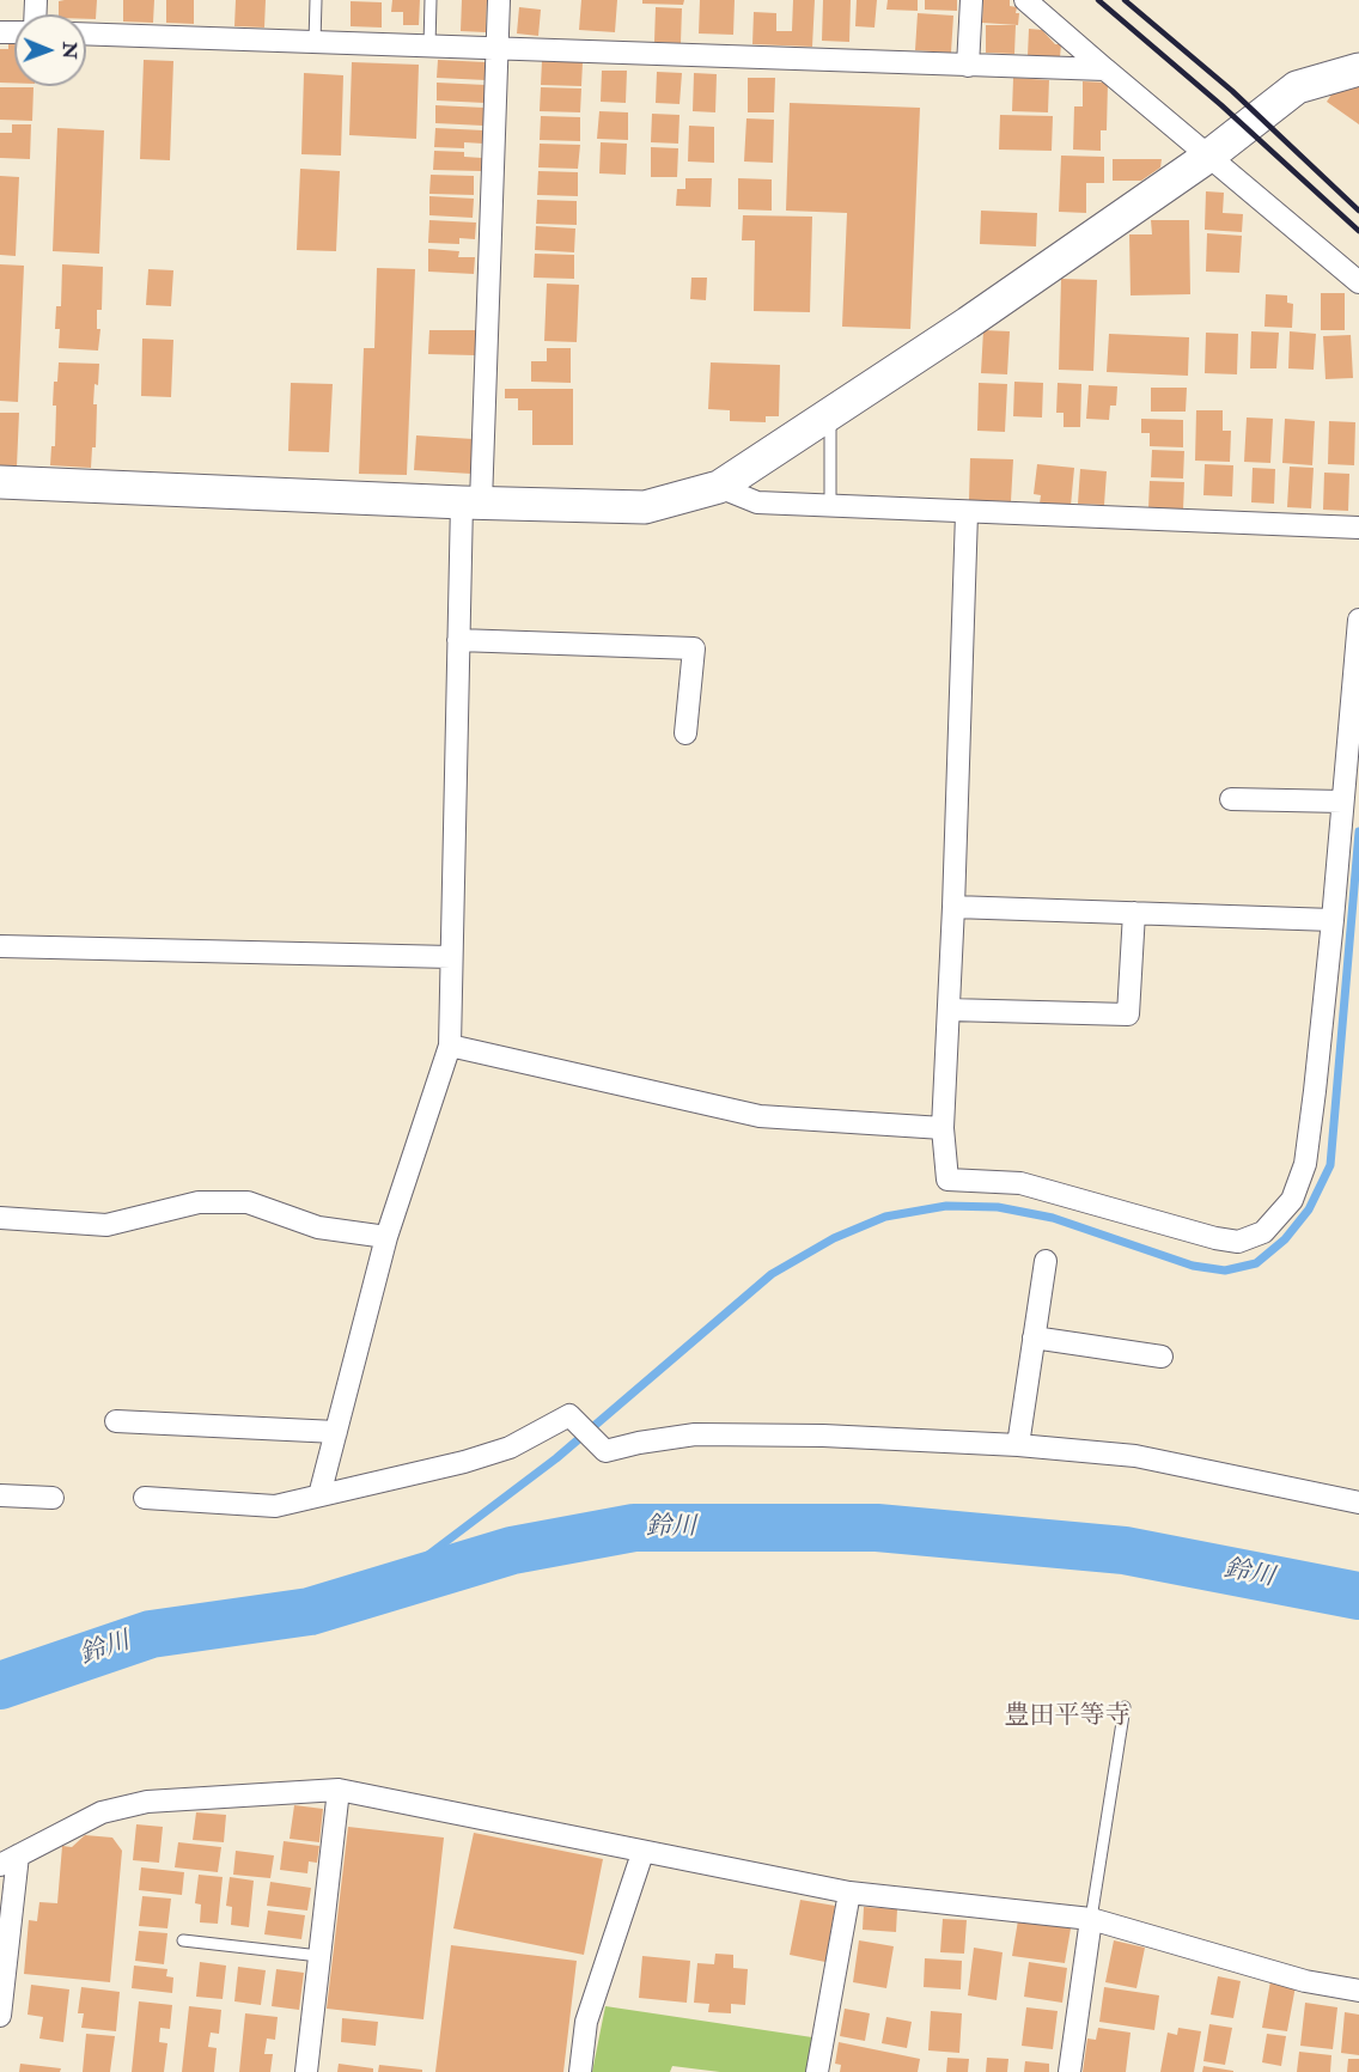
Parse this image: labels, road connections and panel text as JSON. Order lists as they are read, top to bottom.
{
  "districts": ["豊田平等寺"],
  "water": ["鈴川"],
  "north": "right"
}
